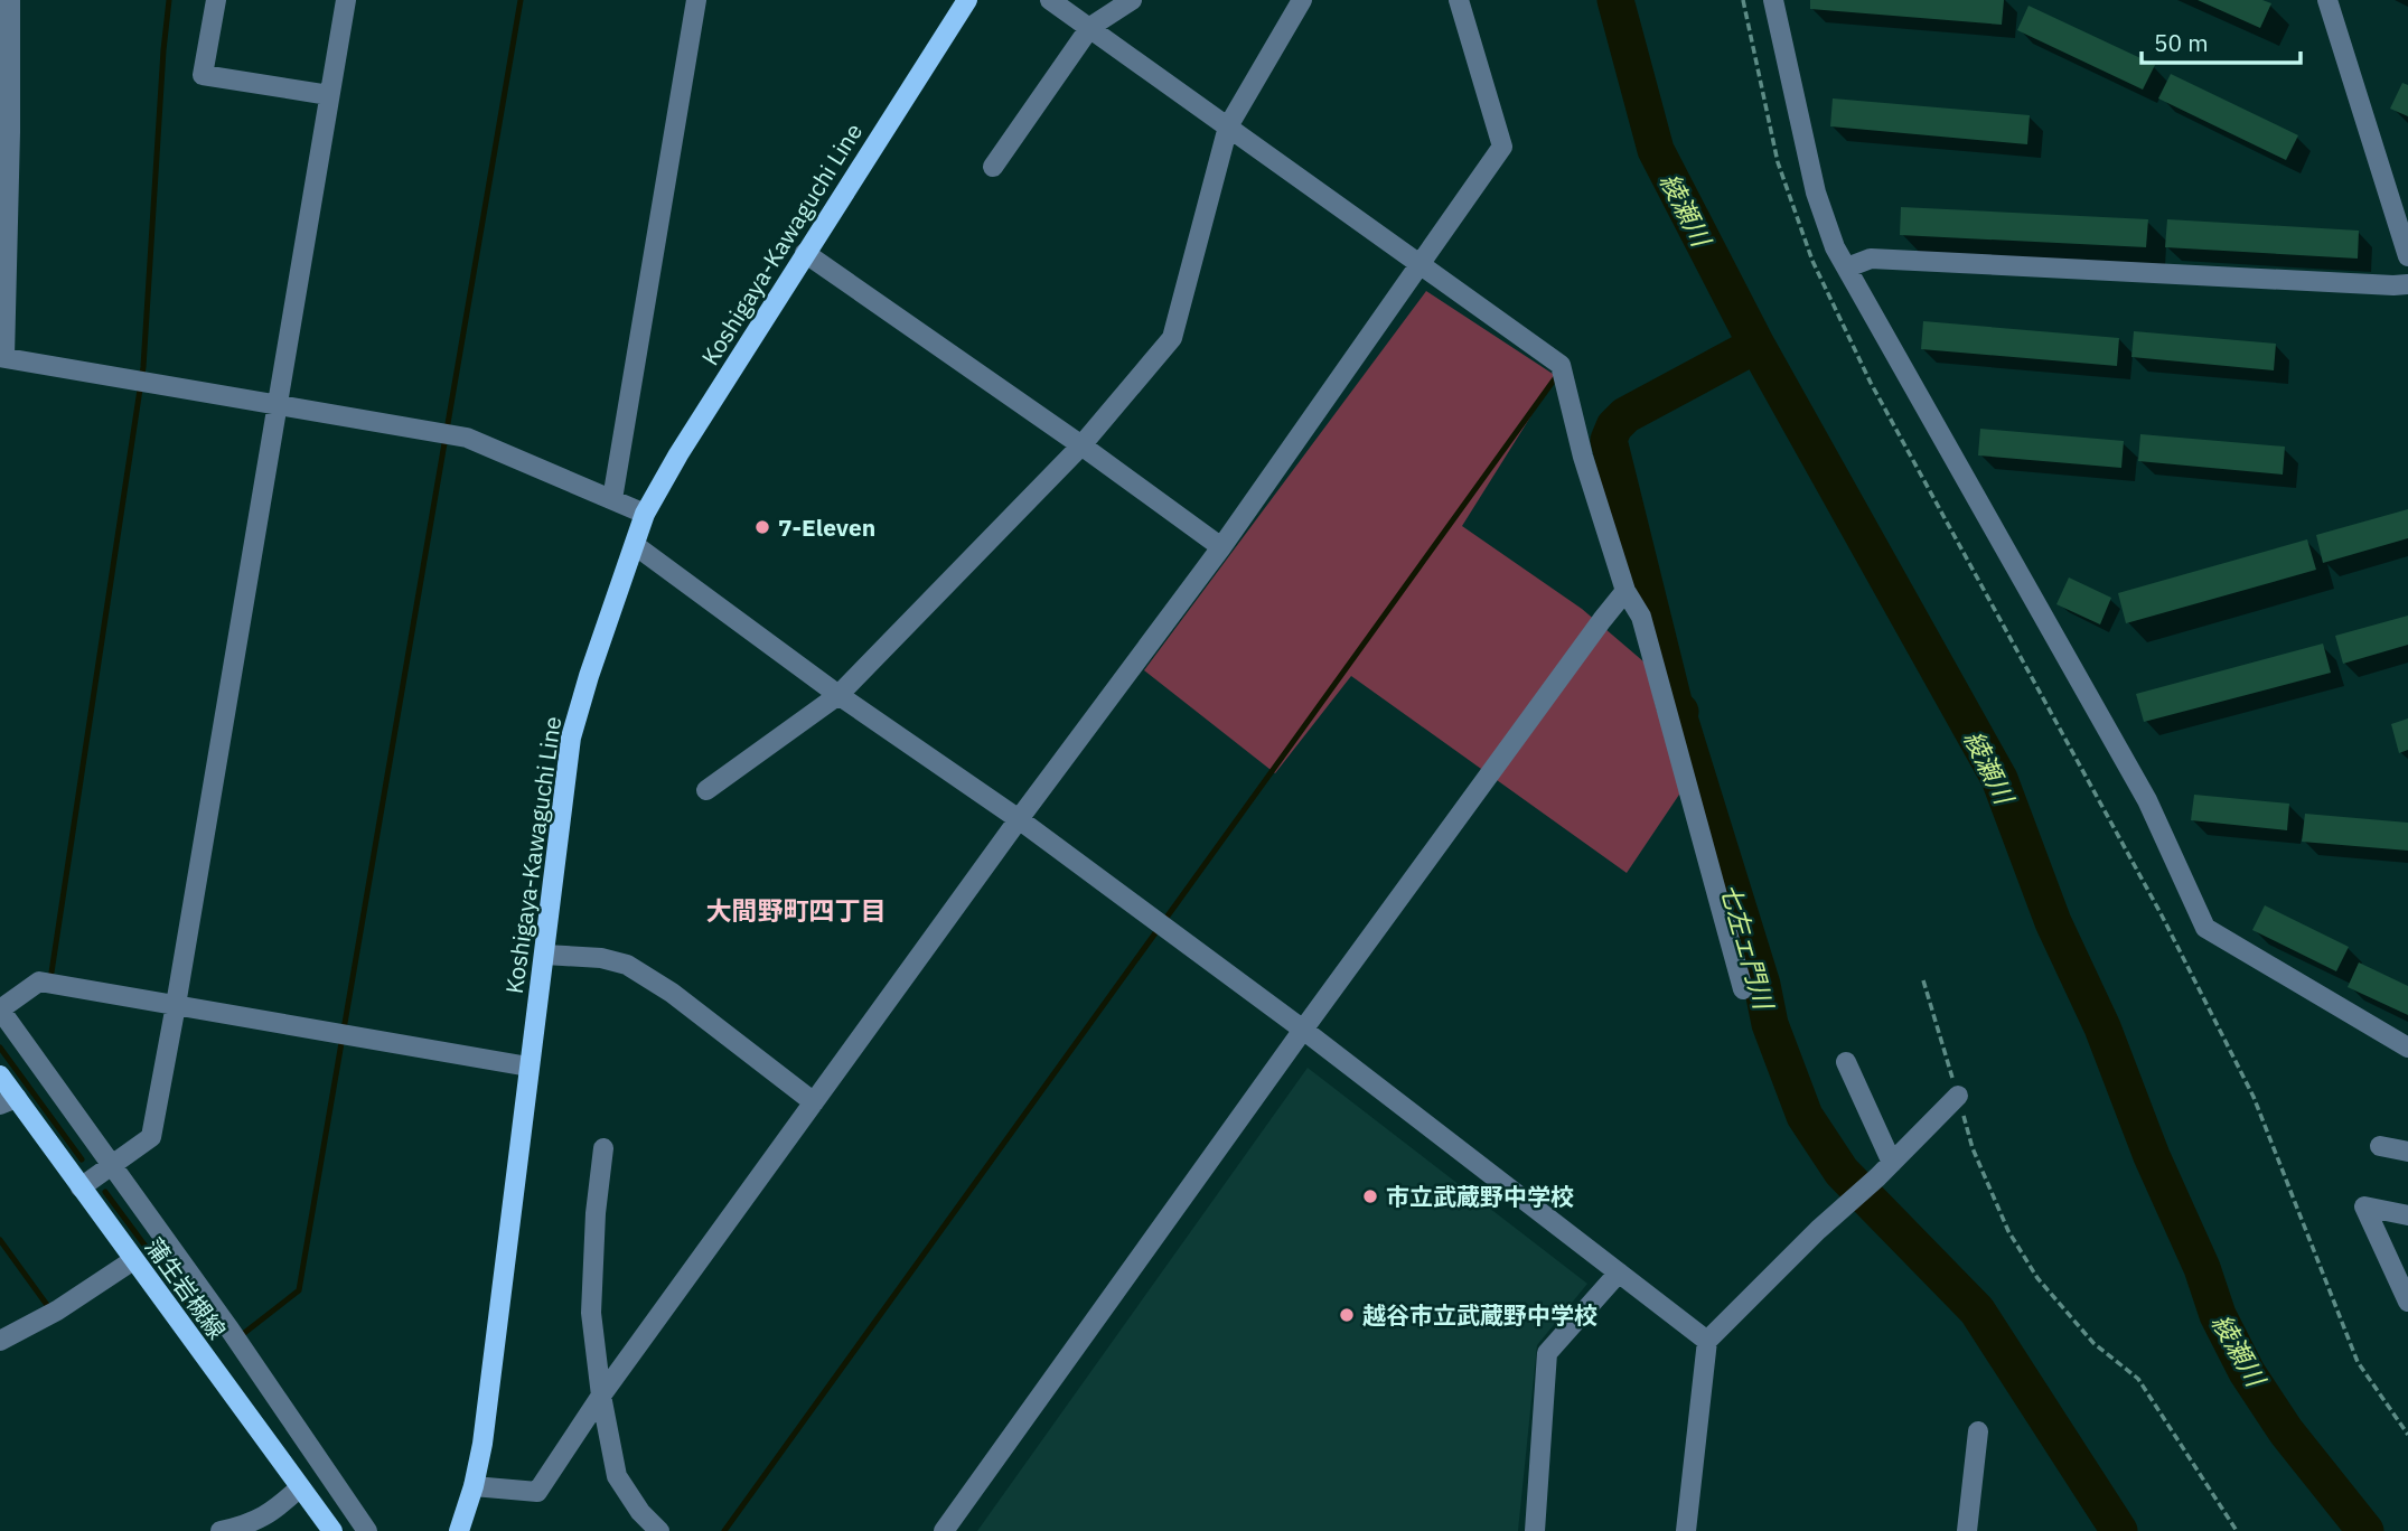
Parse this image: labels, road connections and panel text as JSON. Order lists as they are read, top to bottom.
{
  "streets": {
    "main road": ["Koshigaya-Kawaguchi Line", "蒲生岩槻線"]
  },
  "districts": ["大間野町四丁目"],
  "water": ["綾瀬川", "七左ェ門川"],
  "places": ["7-Eleven", "市立武蔵野中学校", "越谷市立武蔵野中学校"],
  "scale_bar": "50 m"
}
